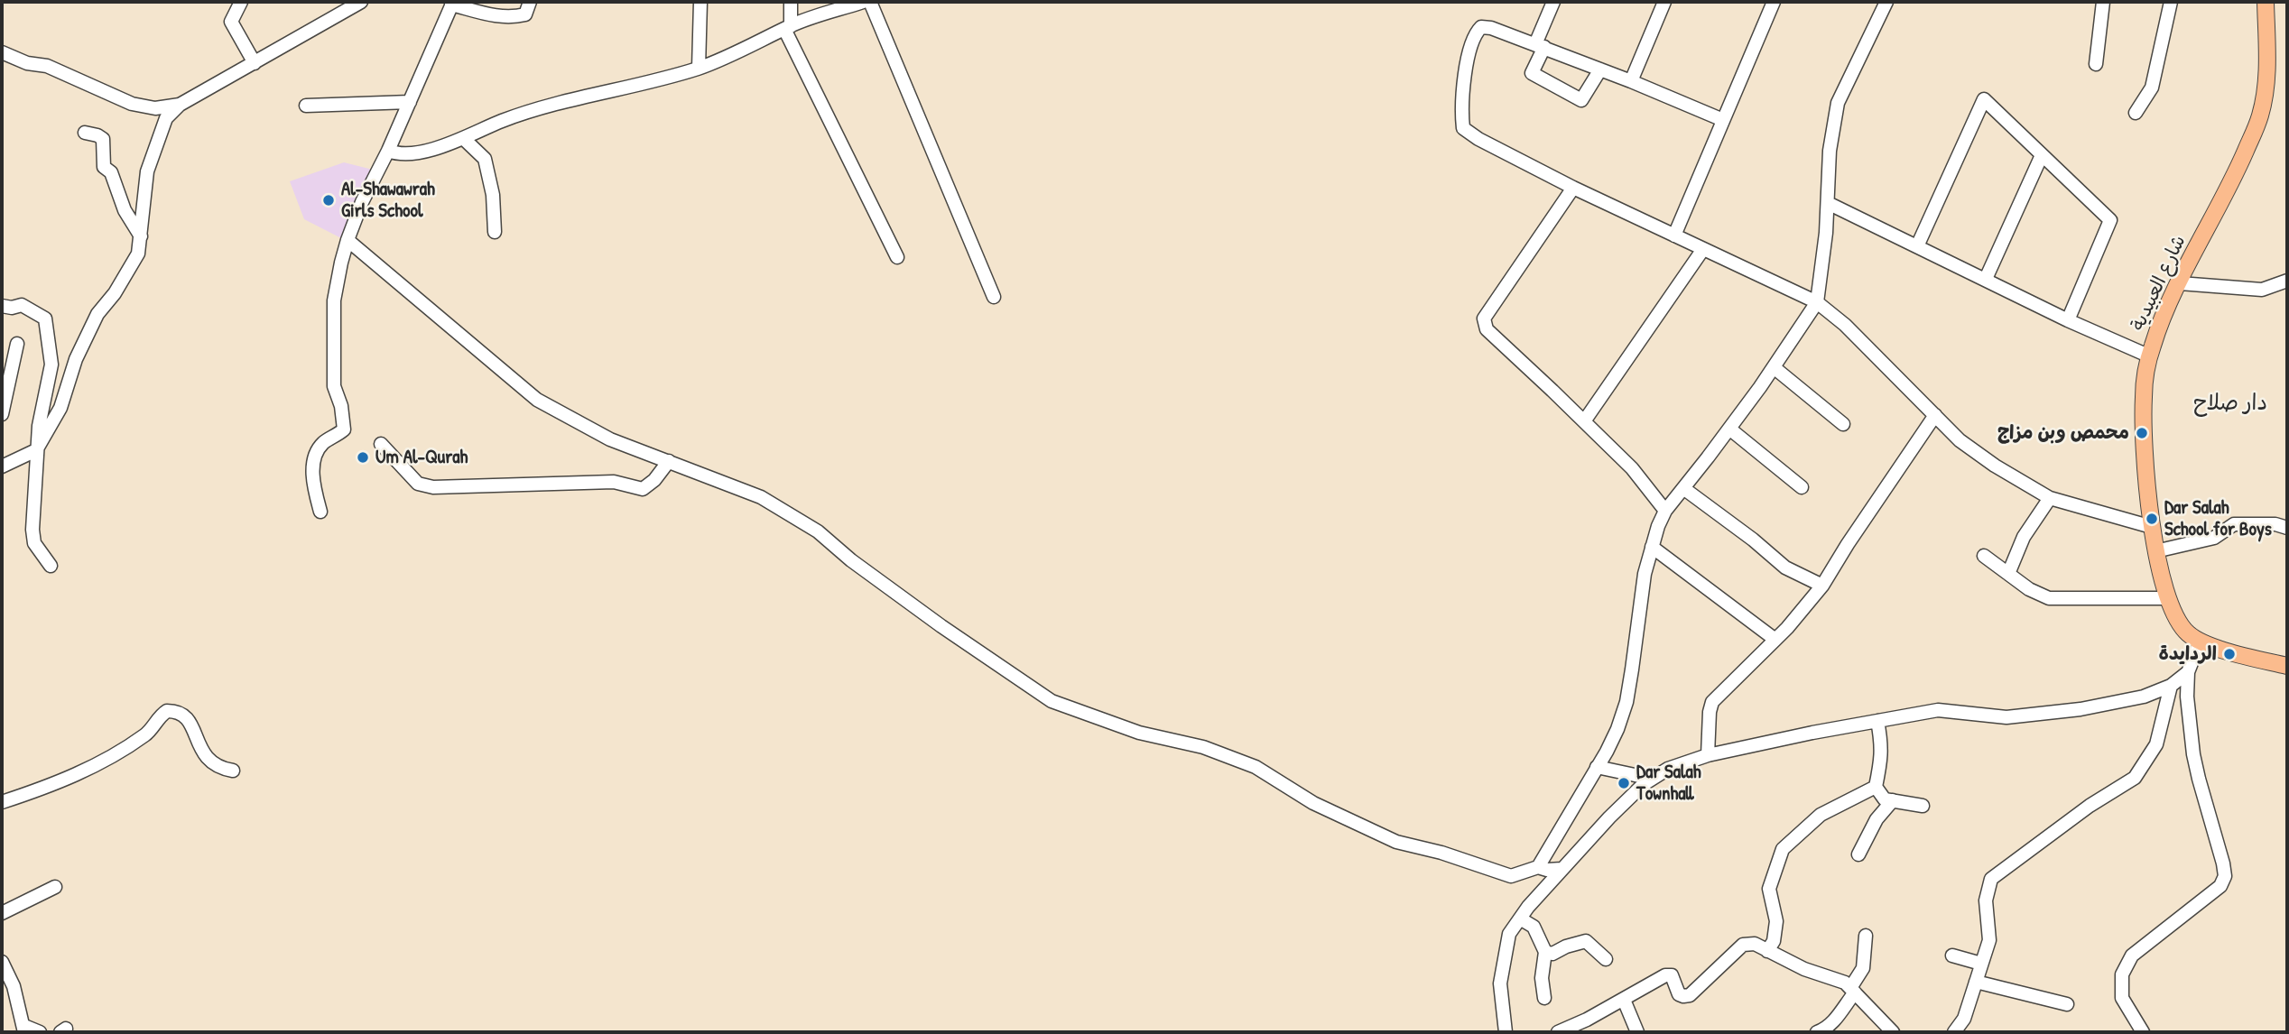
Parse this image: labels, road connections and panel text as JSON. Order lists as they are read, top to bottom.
{
  "streets": {
    "main road": ["شارع العبيدية"]
  },
  "districts": ["دار صلاح"],
  "places": [
    "Al-Shawawrah Girls School",
    "محمص وبن مزاج",
    "Um Al-Qurah",
    "Dar Salah School for Boys",
    "الردايدة",
    "Dar Salah Townhall"
  ]
}
